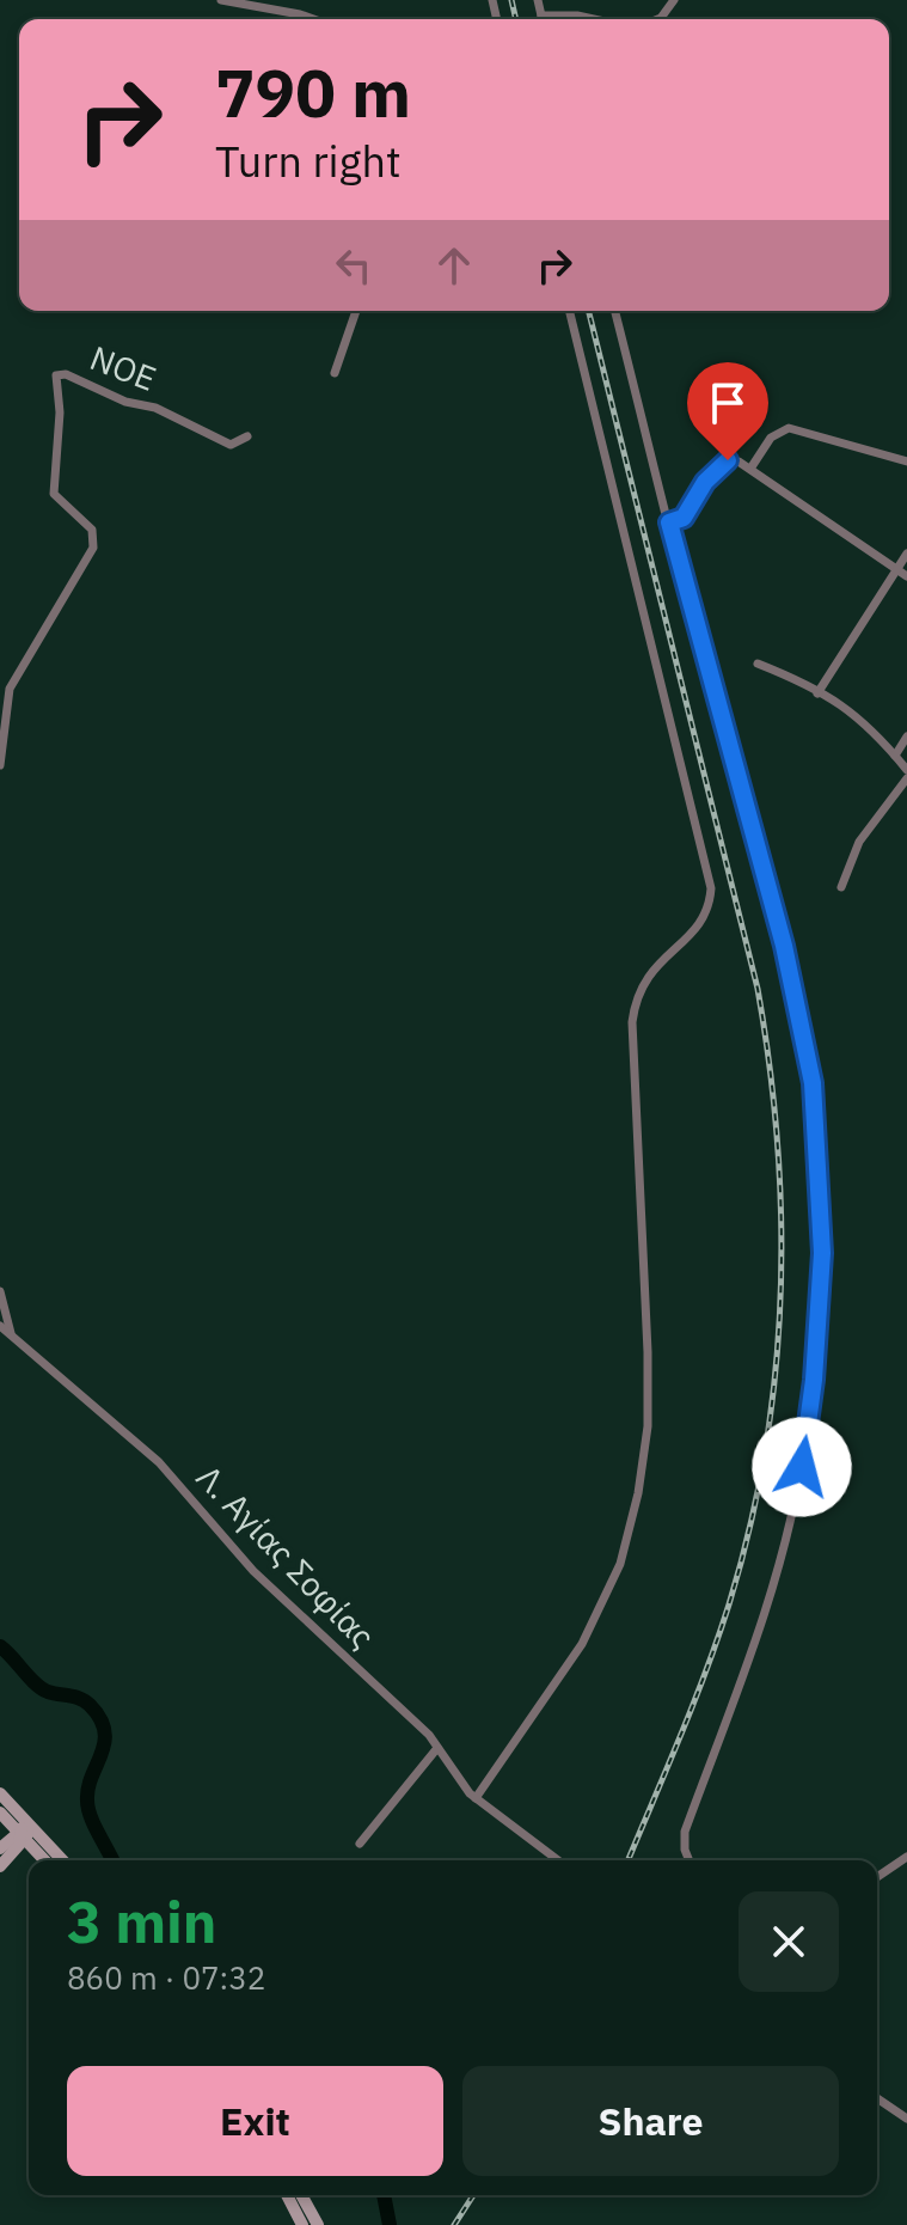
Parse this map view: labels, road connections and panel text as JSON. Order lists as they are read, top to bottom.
{
  "streets": {
    "street": ["NOE", "Λ. Αγίας Σοφίας"]
  },
  "page": {
    "turn": ["790 m", "Turn right"],
    "heading": ["3 min", "860 m · 07:32"],
    "buttons": ["Exit", "Share"]
  }
}
